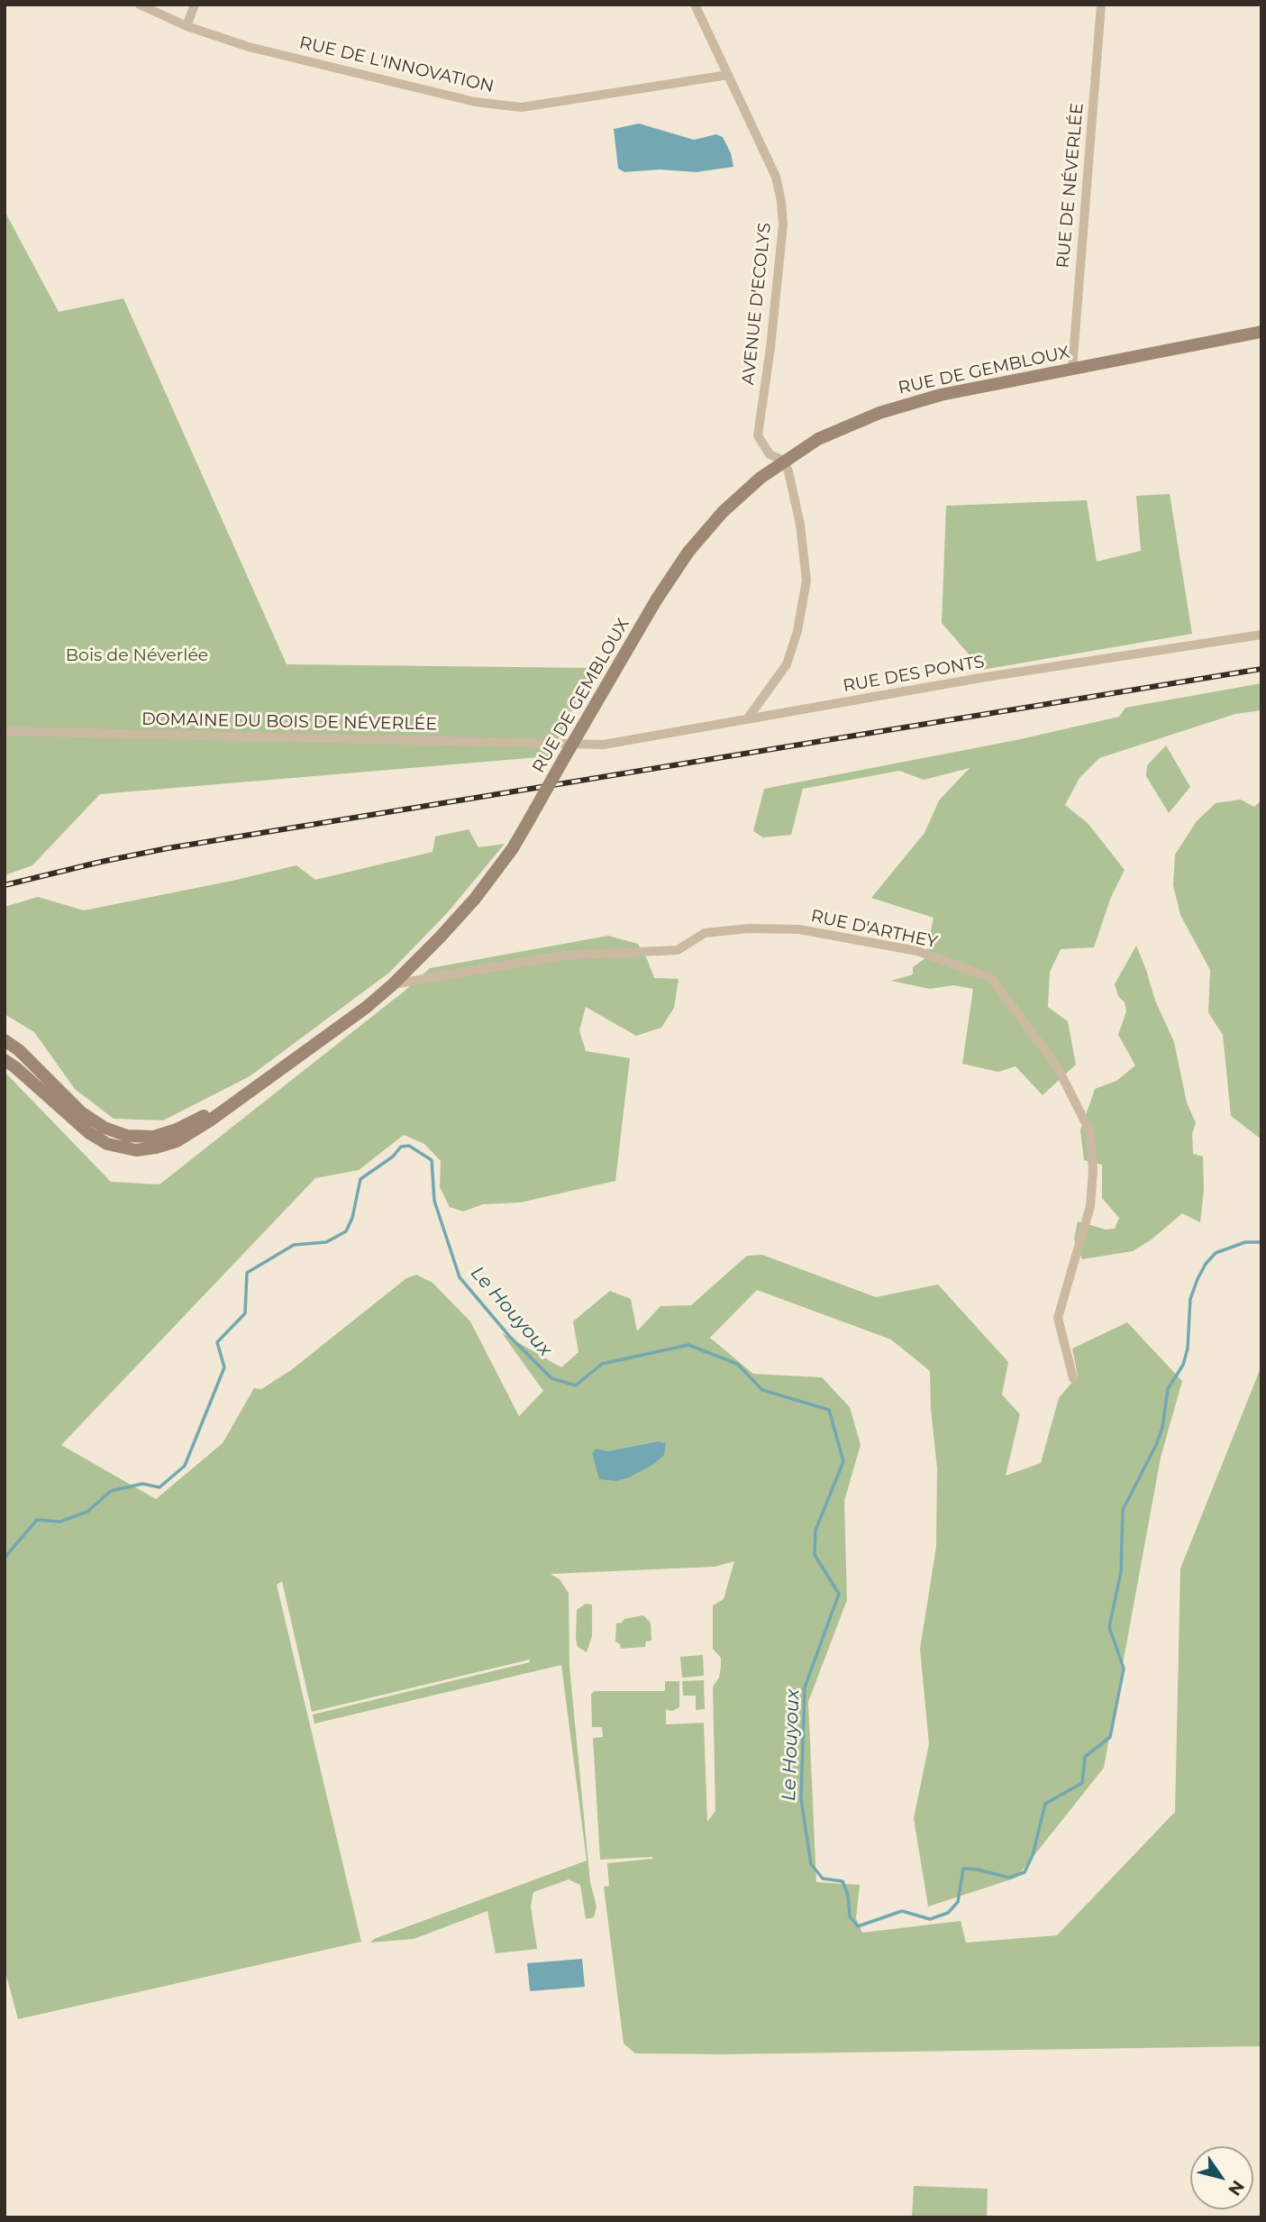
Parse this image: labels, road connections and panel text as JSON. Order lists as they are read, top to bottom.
{
  "streets": {
    "main road": ["RUE DE GEMBLOUX"],
    "street": [
      "RUE DE L'INNOVATION",
      "RUE DE NÉVERLÉE",
      "AVENUE D'ECOLYS",
      "RUE DES PONTS",
      "DOMAINE DU BOIS DE NÉVERLÉE",
      "RUE D'ARTHEY"
    ]
  },
  "crossings": [
    ["RUE DE L'INNOVATION", "AVENUE D'ECOLYS"],
    ["RUE DE NÉVERLÉE", "RUE DE GEMBLOUX"],
    ["AVENUE D'ECOLYS", "RUE DE GEMBLOUX"],
    ["RUE DE GEMBLOUX", "RUE DES PONTS"],
    ["RUE DE GEMBLOUX", "DOMAINE DU BOIS DE NÉVERLÉE"],
    ["RUE DE GEMBLOUX", "RUE D'ARTHEY"],
    ["RUE DES PONTS", "DOMAINE DU BOIS DE NÉVERLÉE"]
  ],
  "water": ["Le Houyoux"],
  "parks": ["Bois de Néverlée"],
  "north": "bottom right"
}
